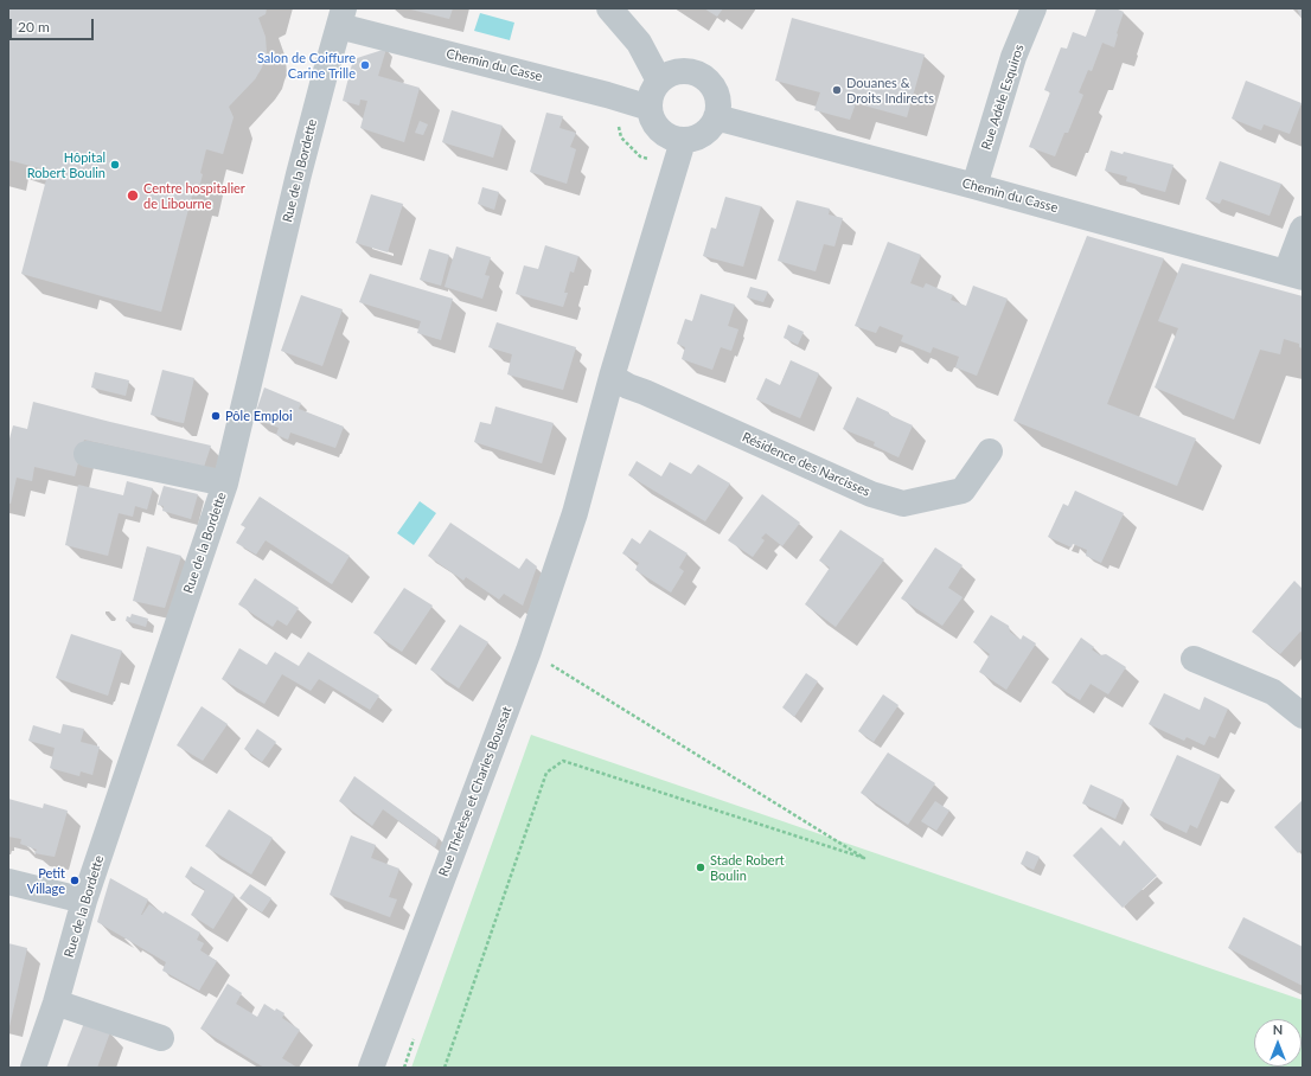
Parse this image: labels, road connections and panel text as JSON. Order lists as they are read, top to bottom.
{
  "streets": {
    "street": [
      "Chemin du Casse",
      "Rue Adèle Esquiros",
      "Rue de la Bordette",
      "Résidence des Narcisses",
      "Rue Thérèse et Charles Boussat"
    ]
  },
  "crossings": [
    ["Chemin du Casse", "Rue Adèle Esquiros"],
    ["Chemin du Casse", "Rue de la Bordette"],
    ["Résidence des Narcisses", "Rue Thérèse et Charles Boussat"]
  ],
  "places": [
    "Salon de Coiffure Carine Trille",
    "Douanes & Droits Indirects",
    "Hôpital Robert Boulin",
    "Centre hospitalier de Libourne",
    "Pôle Emploi",
    "Stade Robert Boulin",
    "Petit Village"
  ],
  "scale_bar": "20 m",
  "north": "top"
}
